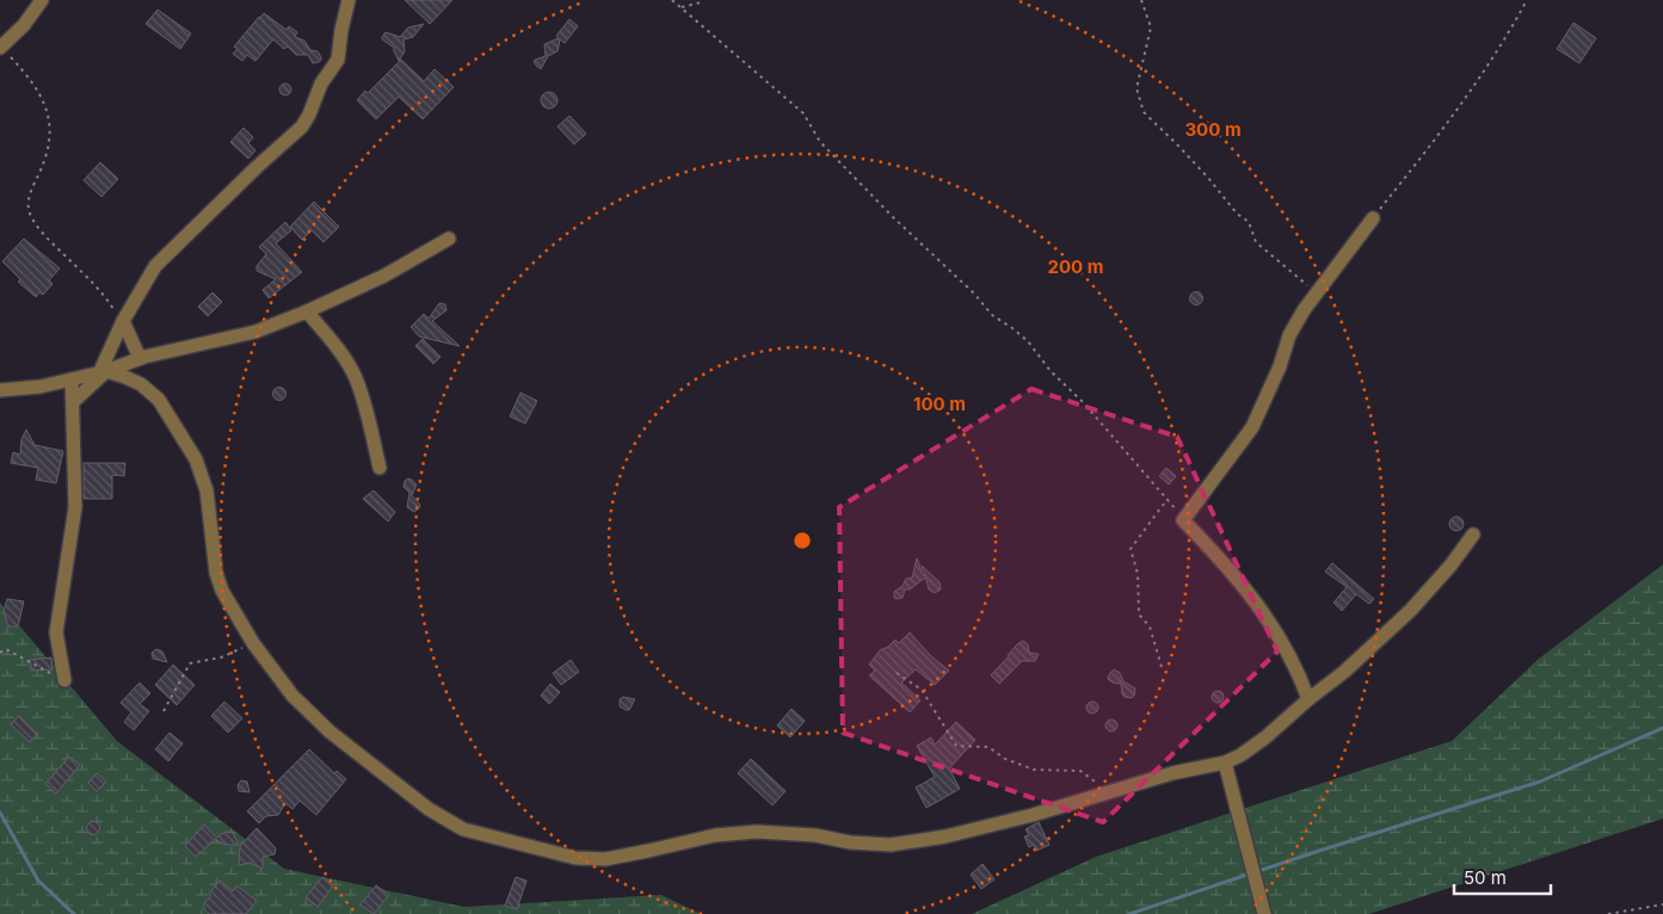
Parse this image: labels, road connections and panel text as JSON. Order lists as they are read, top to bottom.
{
  "scale_bar": "50 m",
  "rings": ["300 m", "200 m", "100 m"]
}
